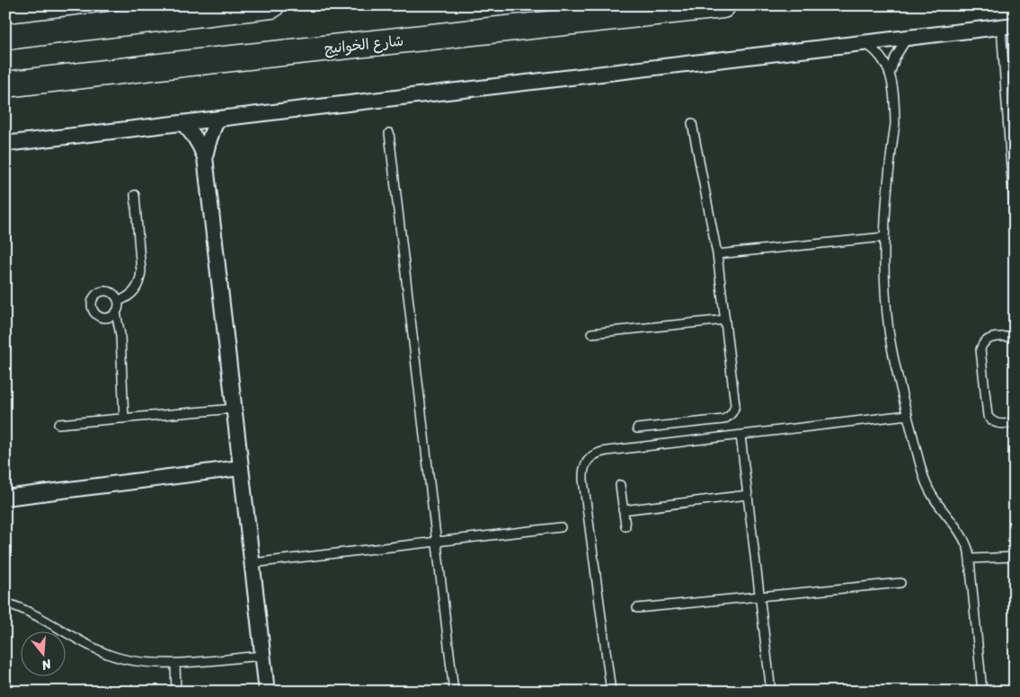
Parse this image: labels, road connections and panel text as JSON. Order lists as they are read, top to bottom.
{
  "streets": {
    "highway": ["شارع الخوانيج"]
  },
  "north": "bottom"
}
